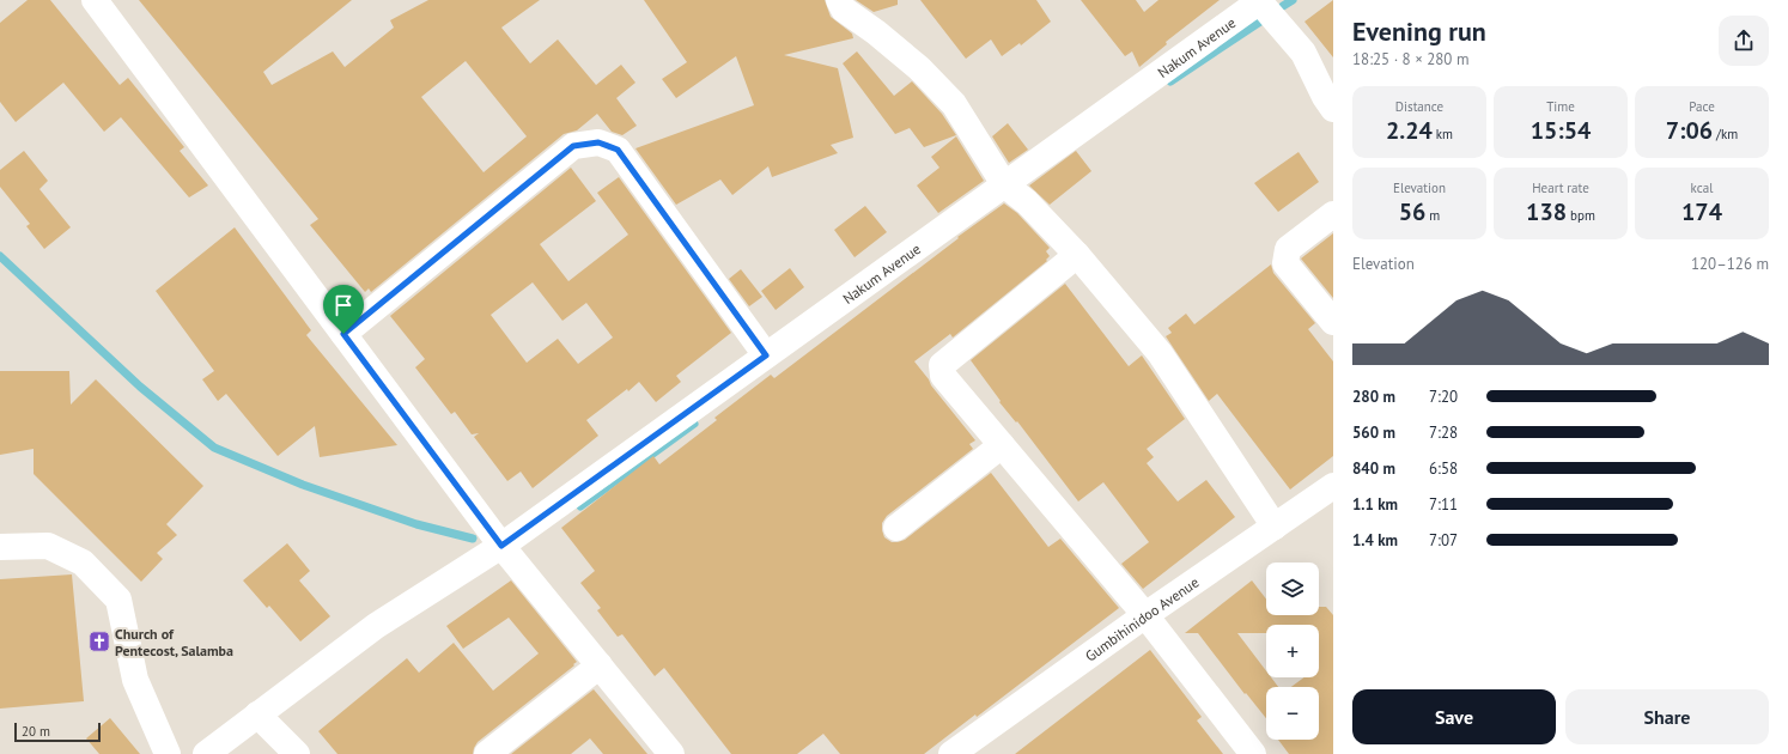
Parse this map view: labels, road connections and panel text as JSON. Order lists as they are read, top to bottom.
{
  "streets": {
    "street": ["Nakum Avenue", "Gumbihinidoo Avenue"]
  },
  "places": {
    "church": ["Church of Pentecost, Salamba"]
  },
  "scale_bar": "20 m",
  "page": {
    "heading": ["Evening run", "18:25 · 8 × 280 m"],
    "stats": [
      ["Distance", "2.24 km"],
      ["Time", "15:54"],
      ["Pace", "7:06 /km"],
      ["Elevation", "56 m"],
      ["Heart rate", "138 bpm"],
      ["kcal", "174"]
    ],
    "chart": ["Elevation", "120–126 m"],
    "list": [
      {
        "name": "280 m",
        "note": "7:20"
      },
      {
        "name": "560 m",
        "note": "7:28"
      },
      {
        "name": "840 m",
        "note": "6:58"
      },
      {
        "name": "1.1 km",
        "note": "7:11"
      },
      {
        "name": "1.4 km",
        "note": "7:07"
      }
    ],
    "map_buttons": ["+", "−"],
    "buttons": ["Save", "Share"],
    "scale": "20 m"
  }
}
